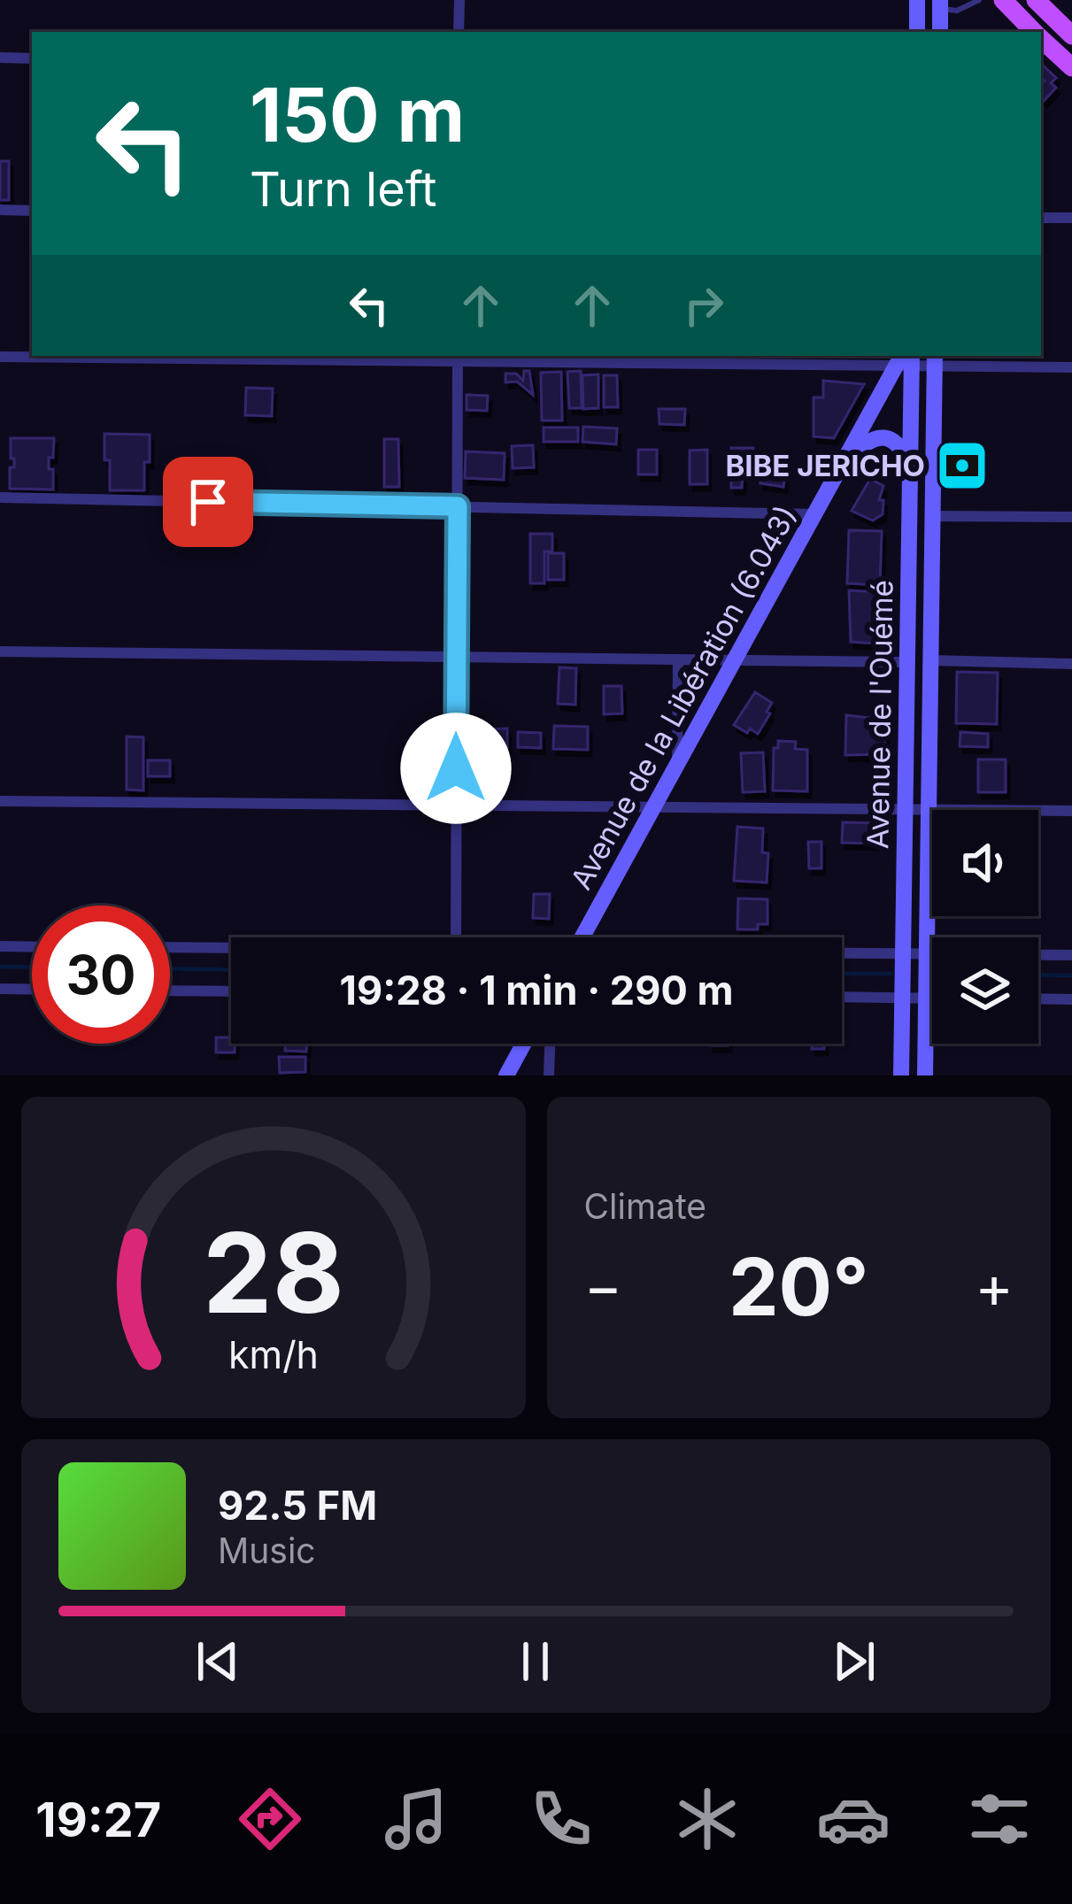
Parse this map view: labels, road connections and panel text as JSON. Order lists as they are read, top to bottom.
{
  "streets": {
    "main road": ["Avenue de la Libération (6.043)", "Avenue de l'Ouémé"]
  },
  "crossings": [
    ["Avenue de la Libération (6.043)", "Avenue de l'Ouémé"]
  ],
  "places": {
    "bank": ["BIBE JERICHO"]
  },
  "page": {
    "turn": ["150 m", "Turn left"],
    "limit": "30",
    "trip": "19:28 · 1 min · 290 m",
    "tile": "Climate",
    "heat": ["−", "20°", "+"],
    "song": ["92.5 FM", "Music"],
    "tabs": "19:27",
    "gauge": ["28", "km/h"]
  }
}
